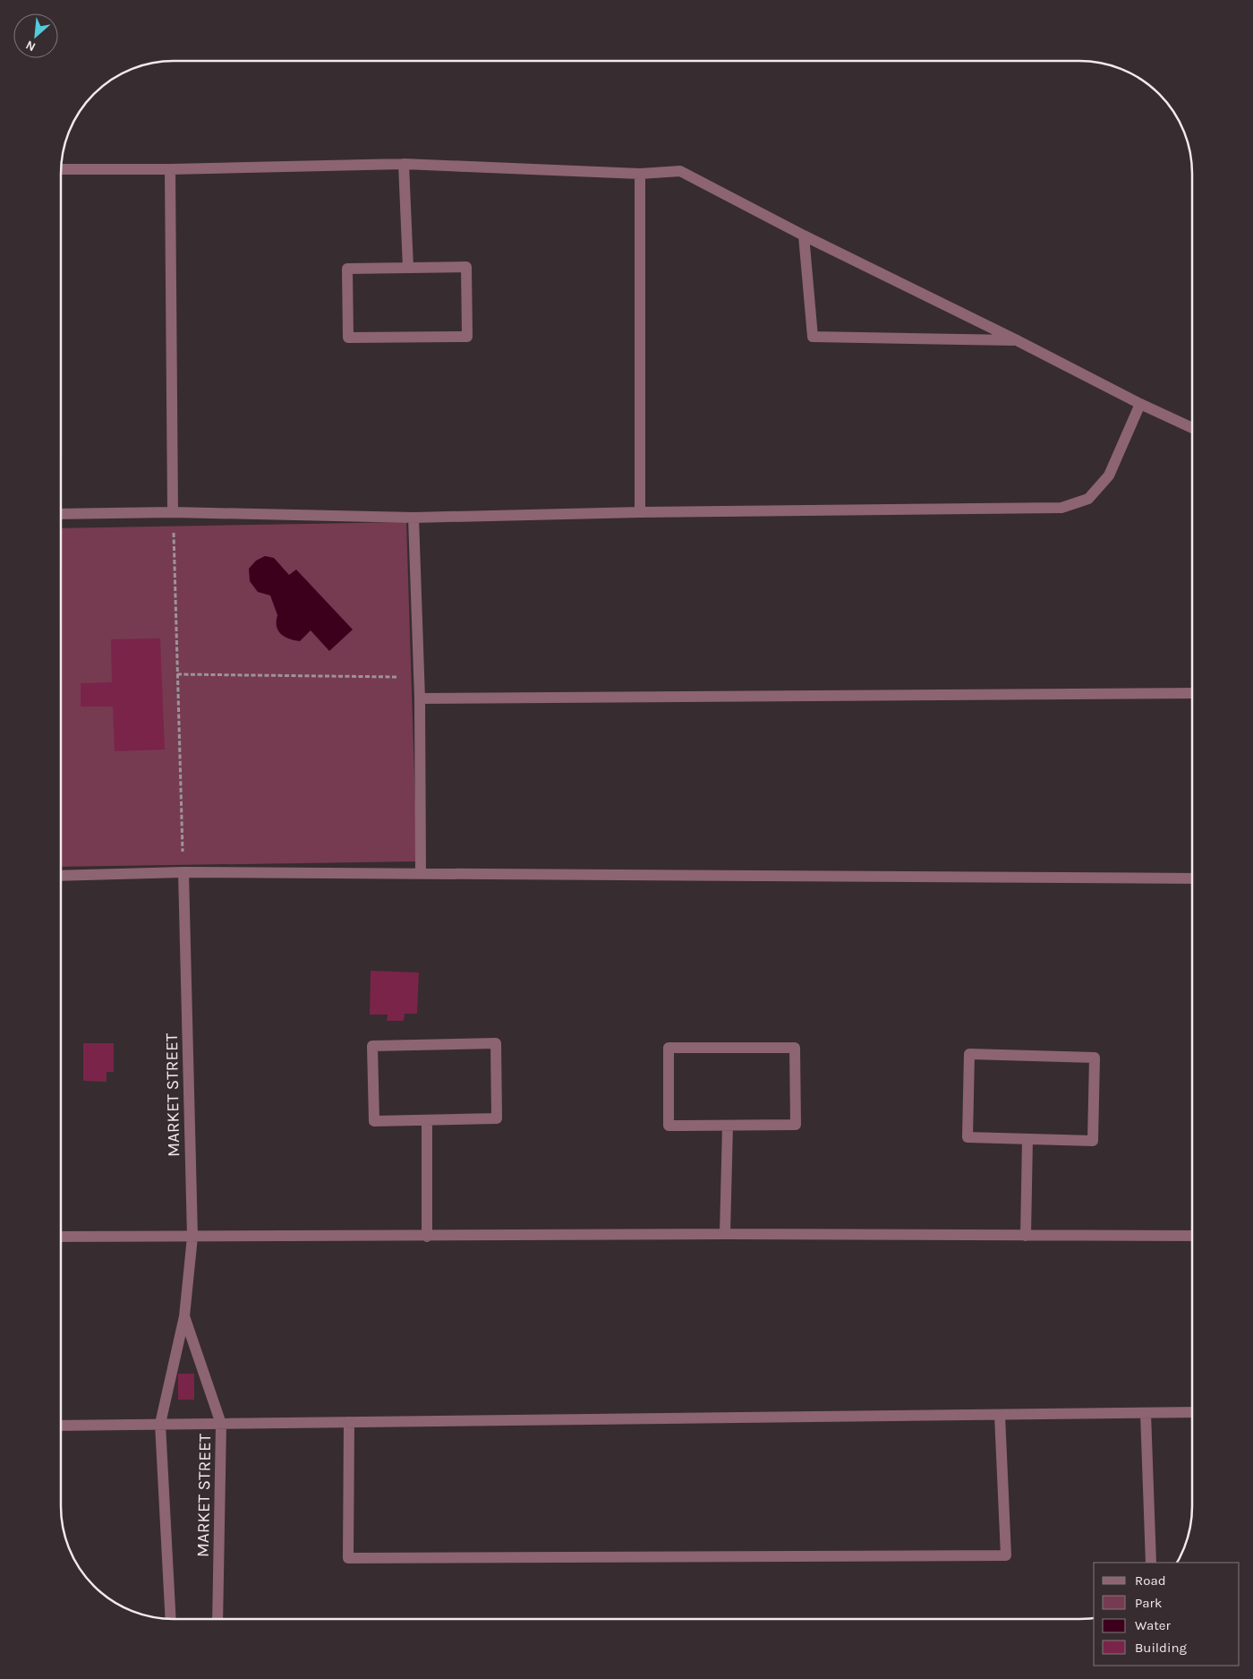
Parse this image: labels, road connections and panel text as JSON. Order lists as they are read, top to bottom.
{
  "streets": {
    "street": ["MARKET STREET"]
  },
  "legend": [
    "Road",
    "Park",
    "Water",
    "Building"
  ],
  "north": "bottom left"
}
